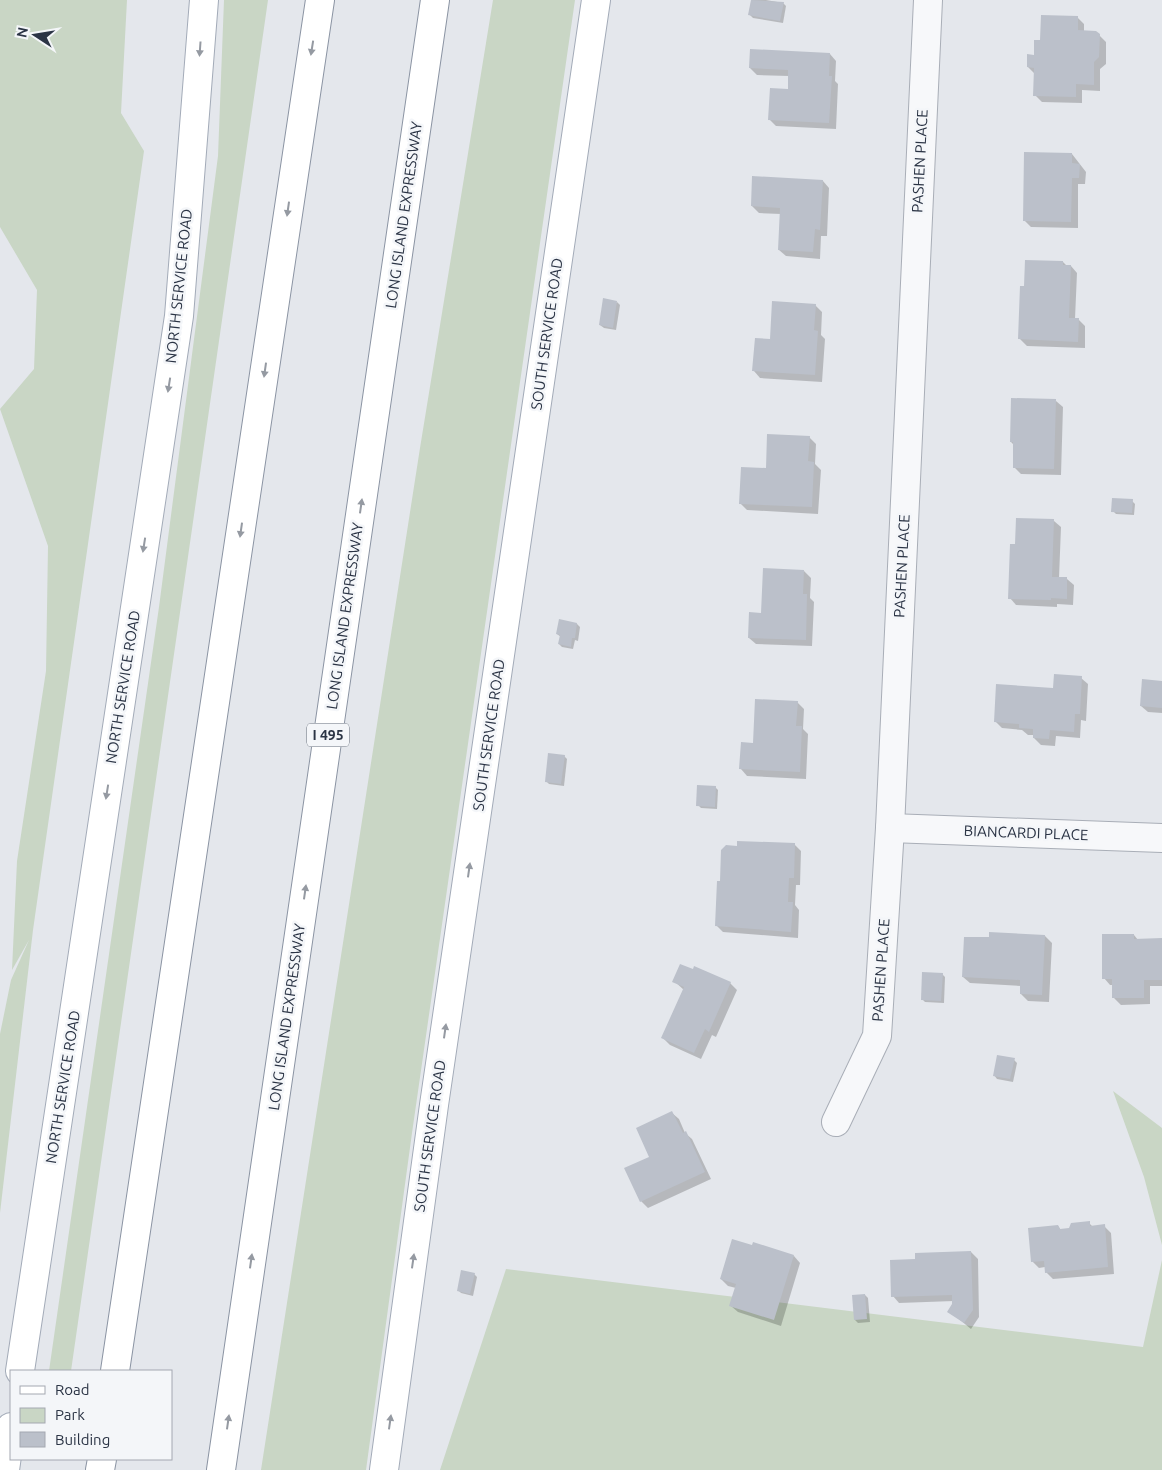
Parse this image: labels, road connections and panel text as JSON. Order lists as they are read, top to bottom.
{
  "streets": {
    "main road": [
      "LONG ISLAND EXPRESSWAY",
      "NORTH SERVICE ROAD",
      "SOUTH SERVICE ROAD",
      "I 495"
    ],
    "street": ["PASHEN PLACE", "BIANCARDI PLACE"]
  },
  "crossings": [
    ["PASHEN PLACE", "BIANCARDI PLACE"]
  ],
  "one_way": ["SOUTH SERVICE ROAD"],
  "legend": ["Road", "Park", "Building"],
  "north": "left"
}
